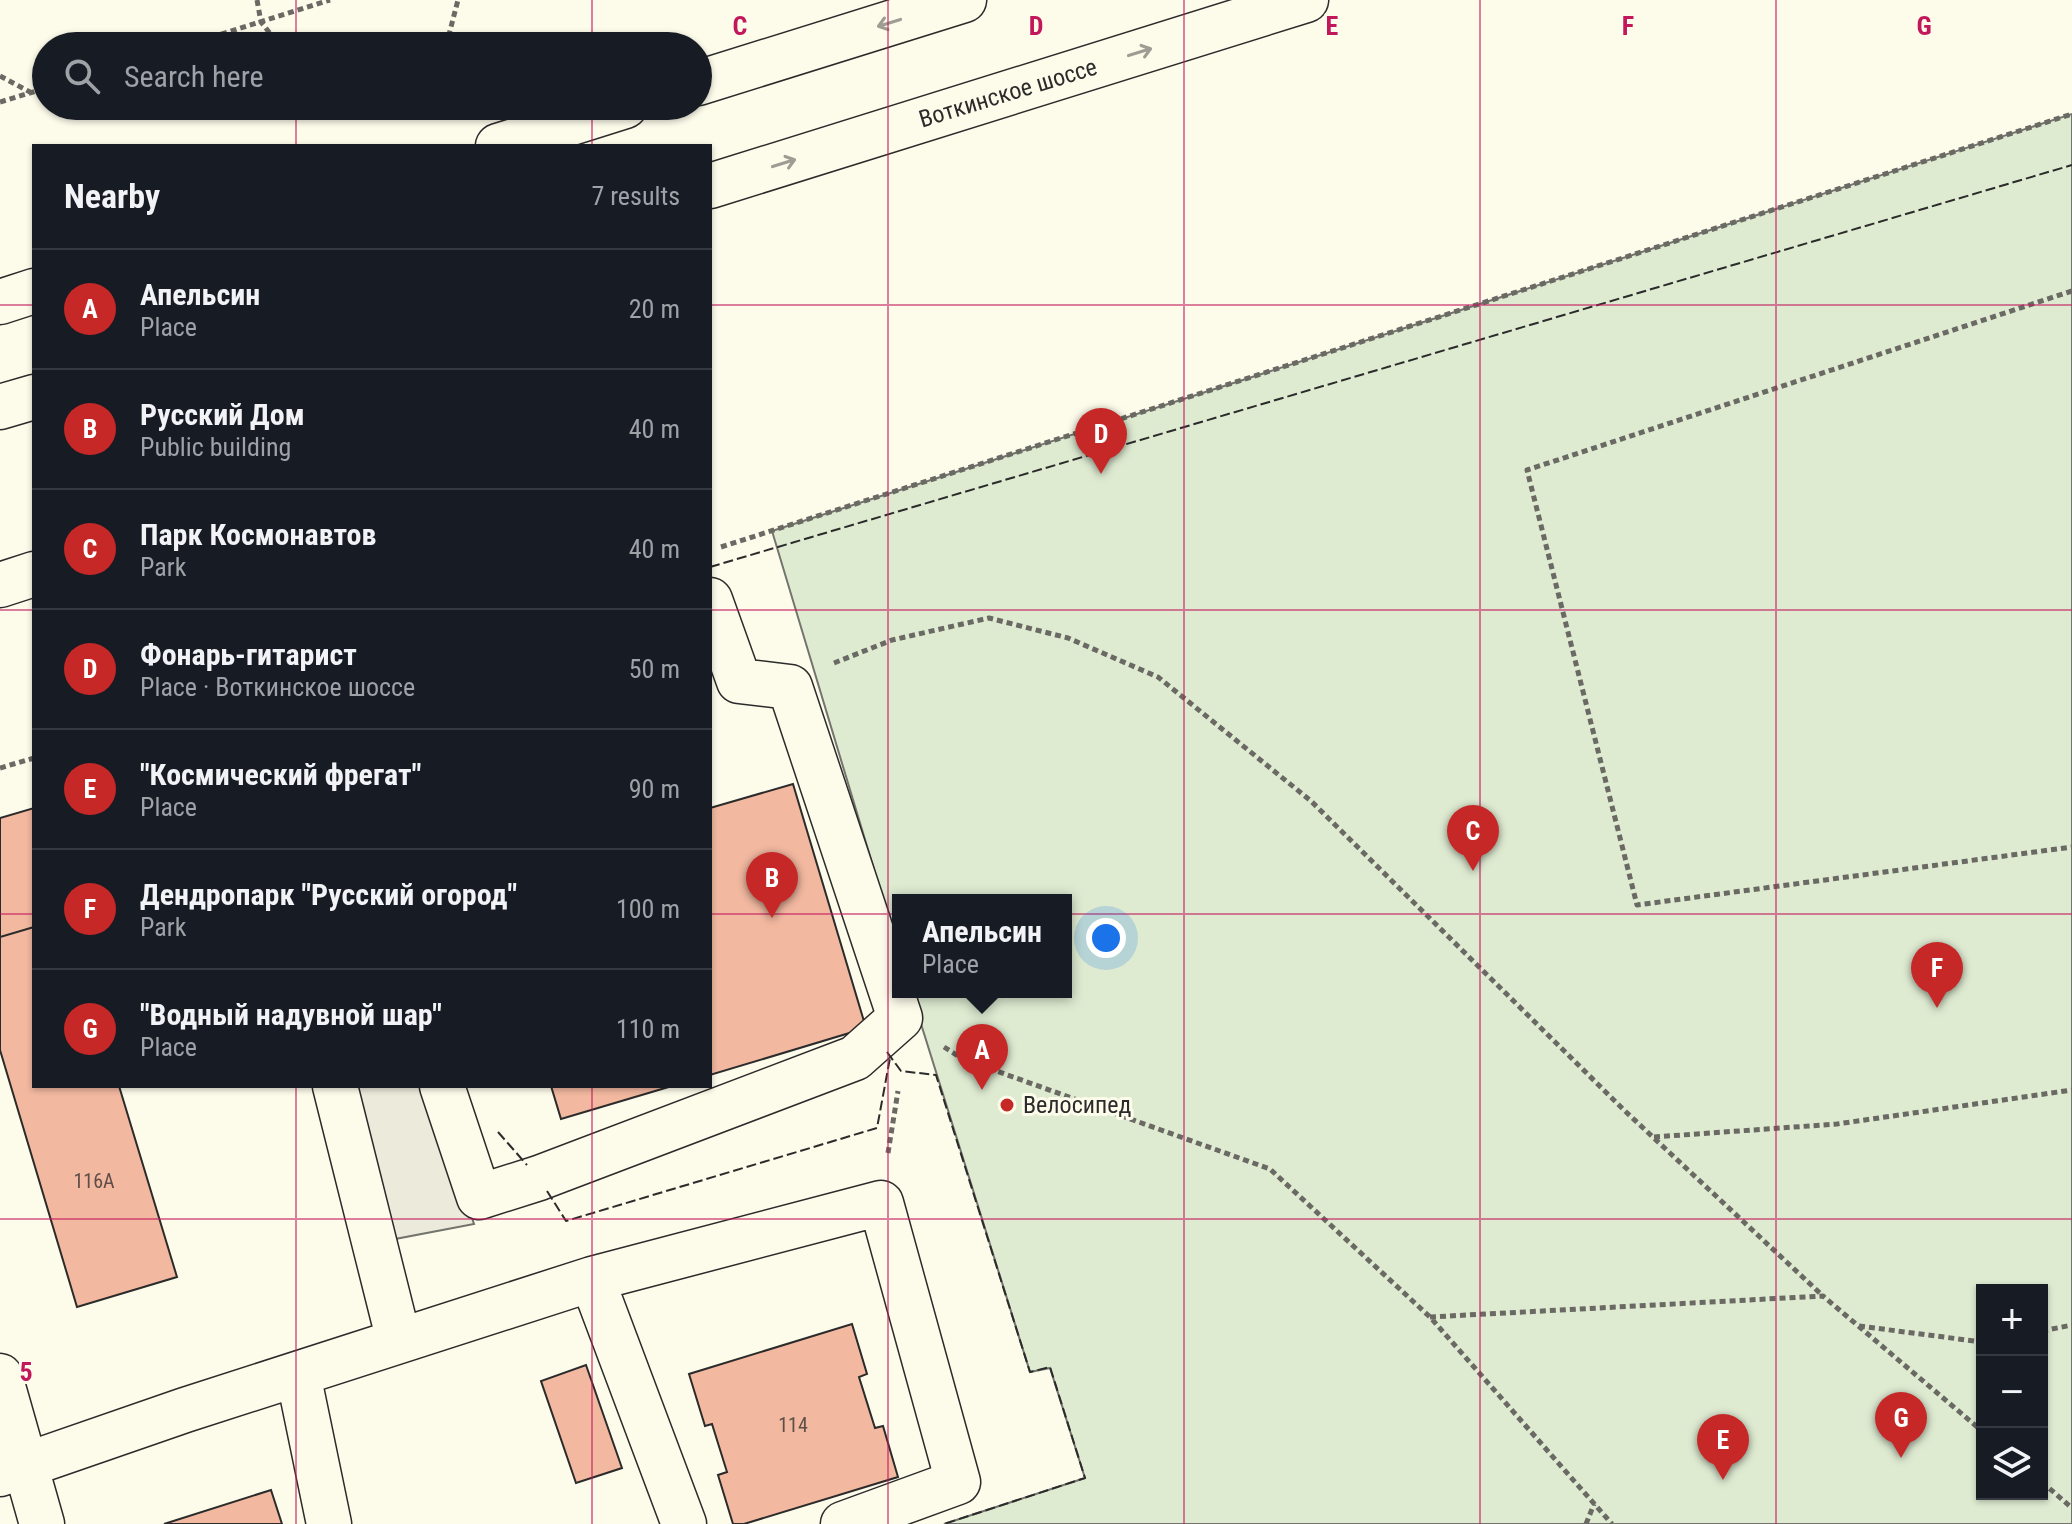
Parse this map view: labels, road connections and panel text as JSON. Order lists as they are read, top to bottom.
{
  "streets": {
    "main road": ["Воткинское шоссе"]
  },
  "places": ["Велосипед"],
  "house_numbers": ["116А", "114"],
  "page": {
    "search": "Search here",
    "heading": ["Nearby", "7 results"],
    "list": [
      {
        "mark": "A",
        "name": "Апельсин",
        "note": "Place",
        "value": "20 m"
      },
      {
        "mark": "B",
        "name": "Русский Дом",
        "note": "Public building",
        "value": "40 m"
      },
      {
        "mark": "C",
        "name": "Парк Космонавтов",
        "note": "Park",
        "value": "40 m"
      },
      {
        "mark": "D",
        "name": "Фонарь-гитарист",
        "note": "Place · Воткинское шоссе",
        "value": "50 m"
      },
      {
        "mark": "E",
        "name": "\"Космический фрегат\"",
        "note": "Place",
        "value": "90 m"
      },
      {
        "mark": "F",
        "name": "Дендропарк \"Русский огород\"",
        "note": "Park",
        "value": "100 m"
      },
      {
        "mark": "G",
        "name": "\"Водный надувной шар\"",
        "note": "Place",
        "value": "110 m"
      }
    ],
    "pins": [
      "D",
      "C",
      "B",
      "F",
      "A",
      "G",
      "E"
    ],
    "popup": ["Апельсин", "Place"],
    "map_buttons": ["+", "−"]
  },
  "grid": {
    "columns": [
      "C",
      "D",
      "E",
      "F",
      "G"
    ],
    "rows": ["5"]
  }
}
